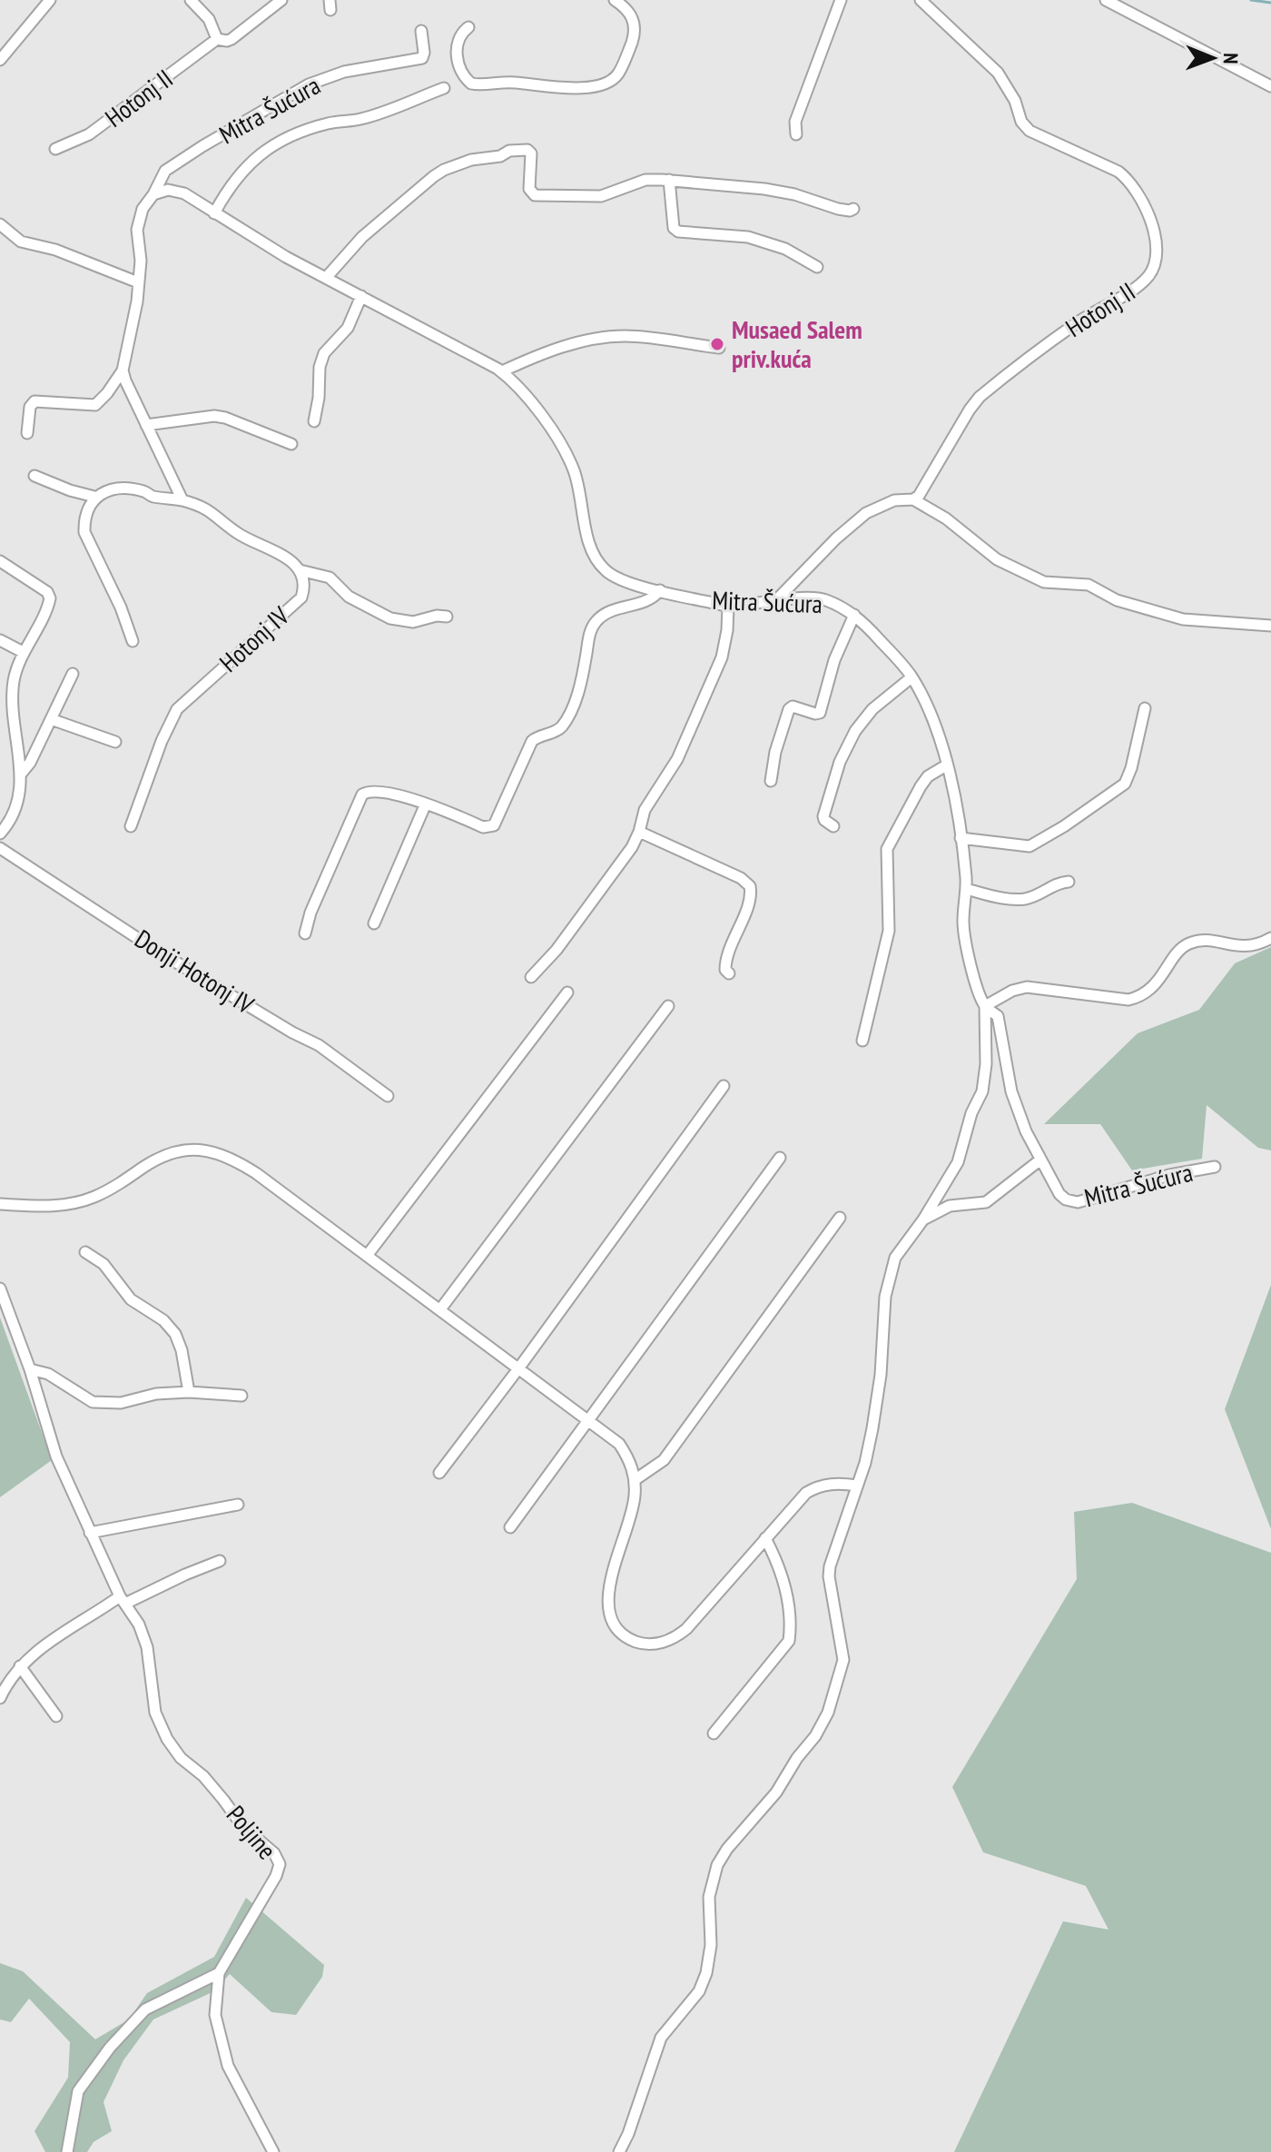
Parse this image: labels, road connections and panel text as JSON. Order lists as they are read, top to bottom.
{
  "streets": {
    "street": [
      "Hotonj II",
      "Mitra Šućura",
      "Hotonj IV",
      "Donji Hotonj IV",
      "Poljine"
    ]
  },
  "places": ["Musaed Salem priv.kuća"],
  "north": "right"
}
